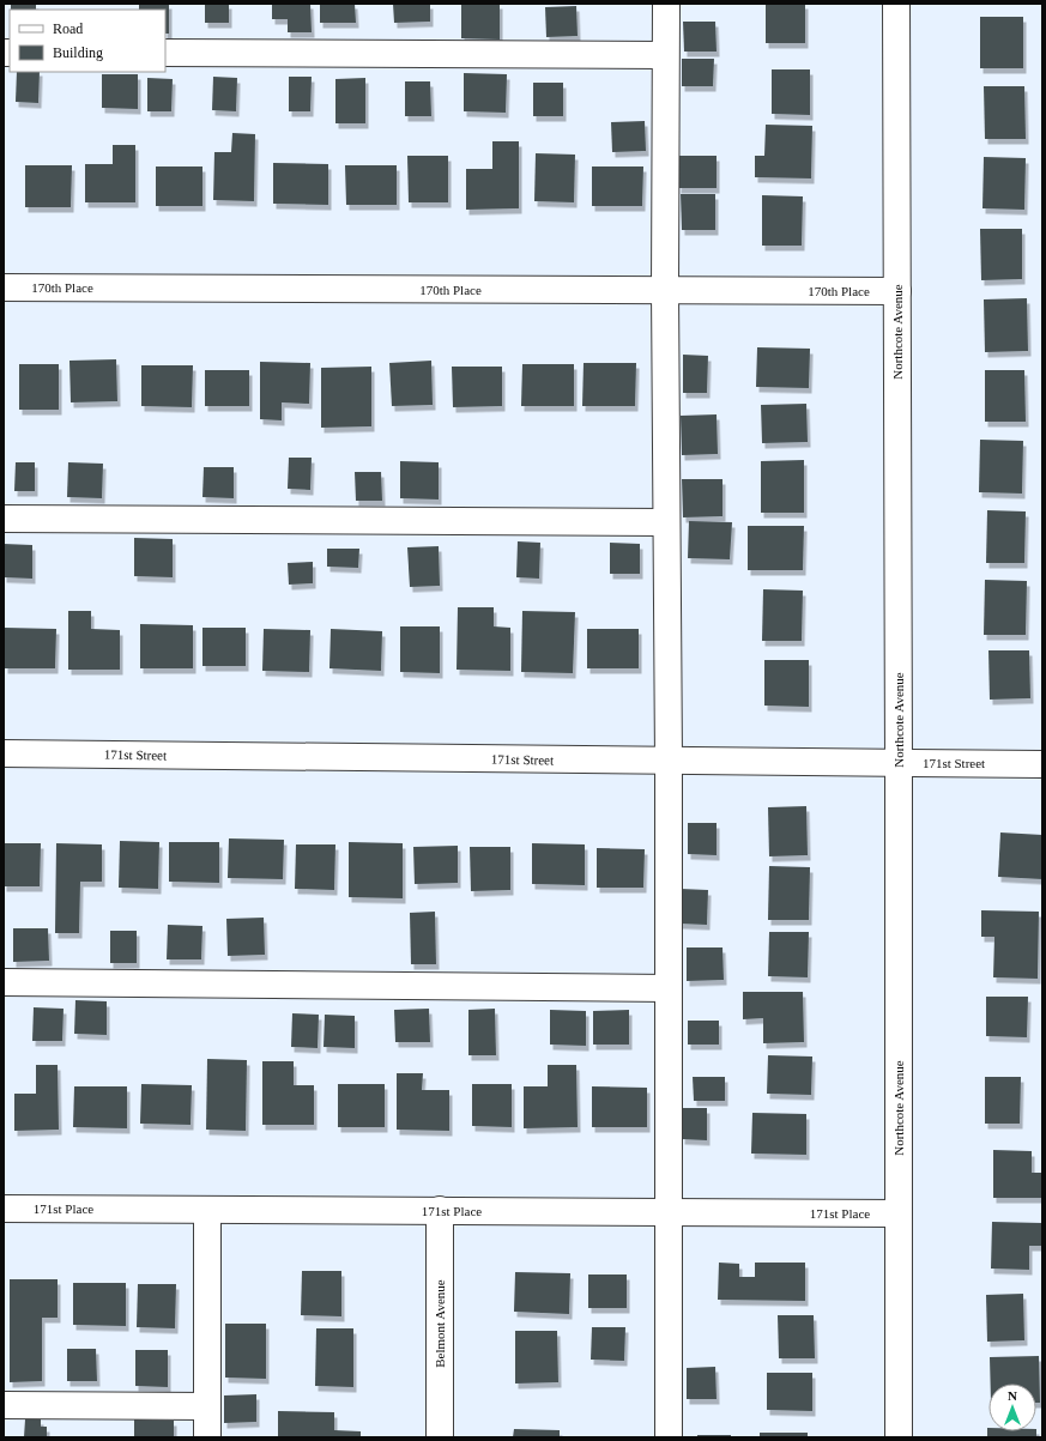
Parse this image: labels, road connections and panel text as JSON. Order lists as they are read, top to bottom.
{
  "streets": {
    "street": [
      "170th Place",
      "Northcote Avenue",
      "171st Street",
      "171st Place",
      "Belmont Avenue"
    ]
  },
  "crossings": [
    ["170th Place", "Northcote Avenue"],
    ["Northcote Avenue", "171st Street"],
    ["Northcote Avenue", "171st Place"],
    ["171st Place", "Belmont Avenue"]
  ],
  "legend": ["Road", "Building"],
  "north": "top"
}
